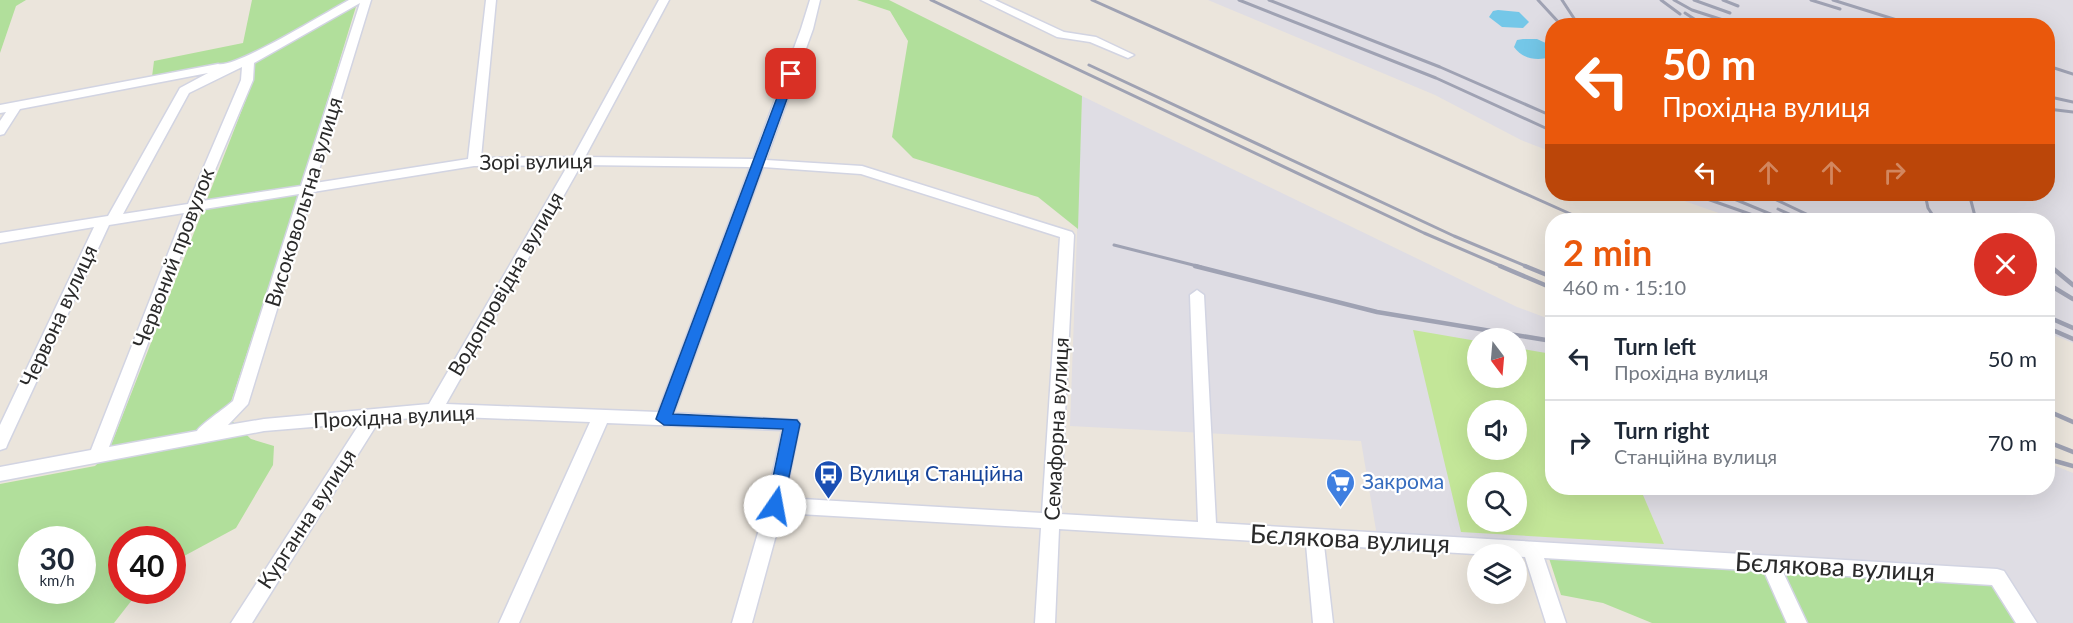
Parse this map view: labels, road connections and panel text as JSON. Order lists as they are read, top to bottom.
{
  "streets": {
    "street": [
      "Зорі вулиця",
      "Високовольтна вулиця",
      "Червоний провулок",
      "Водопровідна вулиця",
      "Червона вулиця",
      "Прохідна вулиця",
      "Семафорна вулиця",
      "Курганна вулиця",
      "Бєлякова вулиця"
    ]
  },
  "crossings": [
    ["Зорі вулиця", "Високовольтна вулиця"],
    ["Зорі вулиця", "Червоний провулок"],
    ["Зорі вулиця", "Водопровідна вулиця"],
    ["Зорі вулиця", "Червона вулиця"],
    ["Зорі вулиця", "Семафорна вулиця"],
    ["Червоний провулок", "Червона вулиця"],
    ["Червоний провулок", "Прохідна вулиця"],
    ["Водопровідна вулиця", "Прохідна вулиця"],
    ["Прохідна вулиця", "Курганна вулиця"],
    ["Прохідна вулиця", "Бєлякова вулиця"],
    ["Семафорна вулиця", "Бєлякова вулиця"]
  ],
  "places": {
    "bus stop": ["Вулиця Станційна"],
    "supermarket": ["Закрома"]
  },
  "north": "bottom",
  "page": {
    "turn": ["50 m", "Прохідна вулиця"],
    "heading": ["2 min", "460 m · 15:10"],
    "list": [
      {
        "name": "Turn left",
        "note": "Прохідна вулиця",
        "value": "50 m"
      },
      {
        "name": "Turn right",
        "note": "Станційна вулиця",
        "value": "70 m"
      }
    ],
    "speed": "30 km/h",
    "limit": "40"
  }
}
